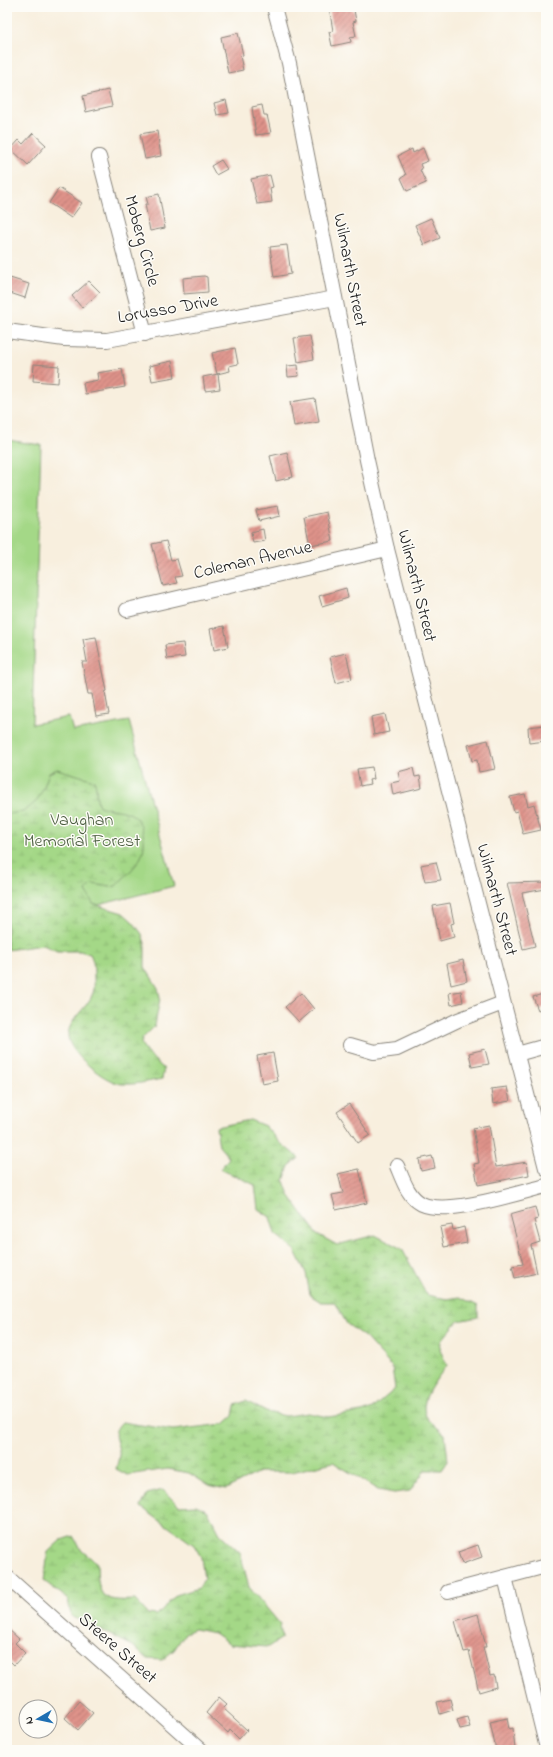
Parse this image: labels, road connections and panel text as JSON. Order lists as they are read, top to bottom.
{
  "streets": {
    "street": [
      "Moberg Circle",
      "Wilmarth Street",
      "Lorusso Drive",
      "Coleman Avenue",
      "Steere Street"
    ]
  },
  "crossings": [
    ["Moberg Circle", "Lorusso Drive"],
    ["Wilmarth Street", "Lorusso Drive"],
    ["Wilmarth Street", "Coleman Avenue"]
  ],
  "parks": ["Vaughan Memorial Forest"],
  "north": "left"
}
